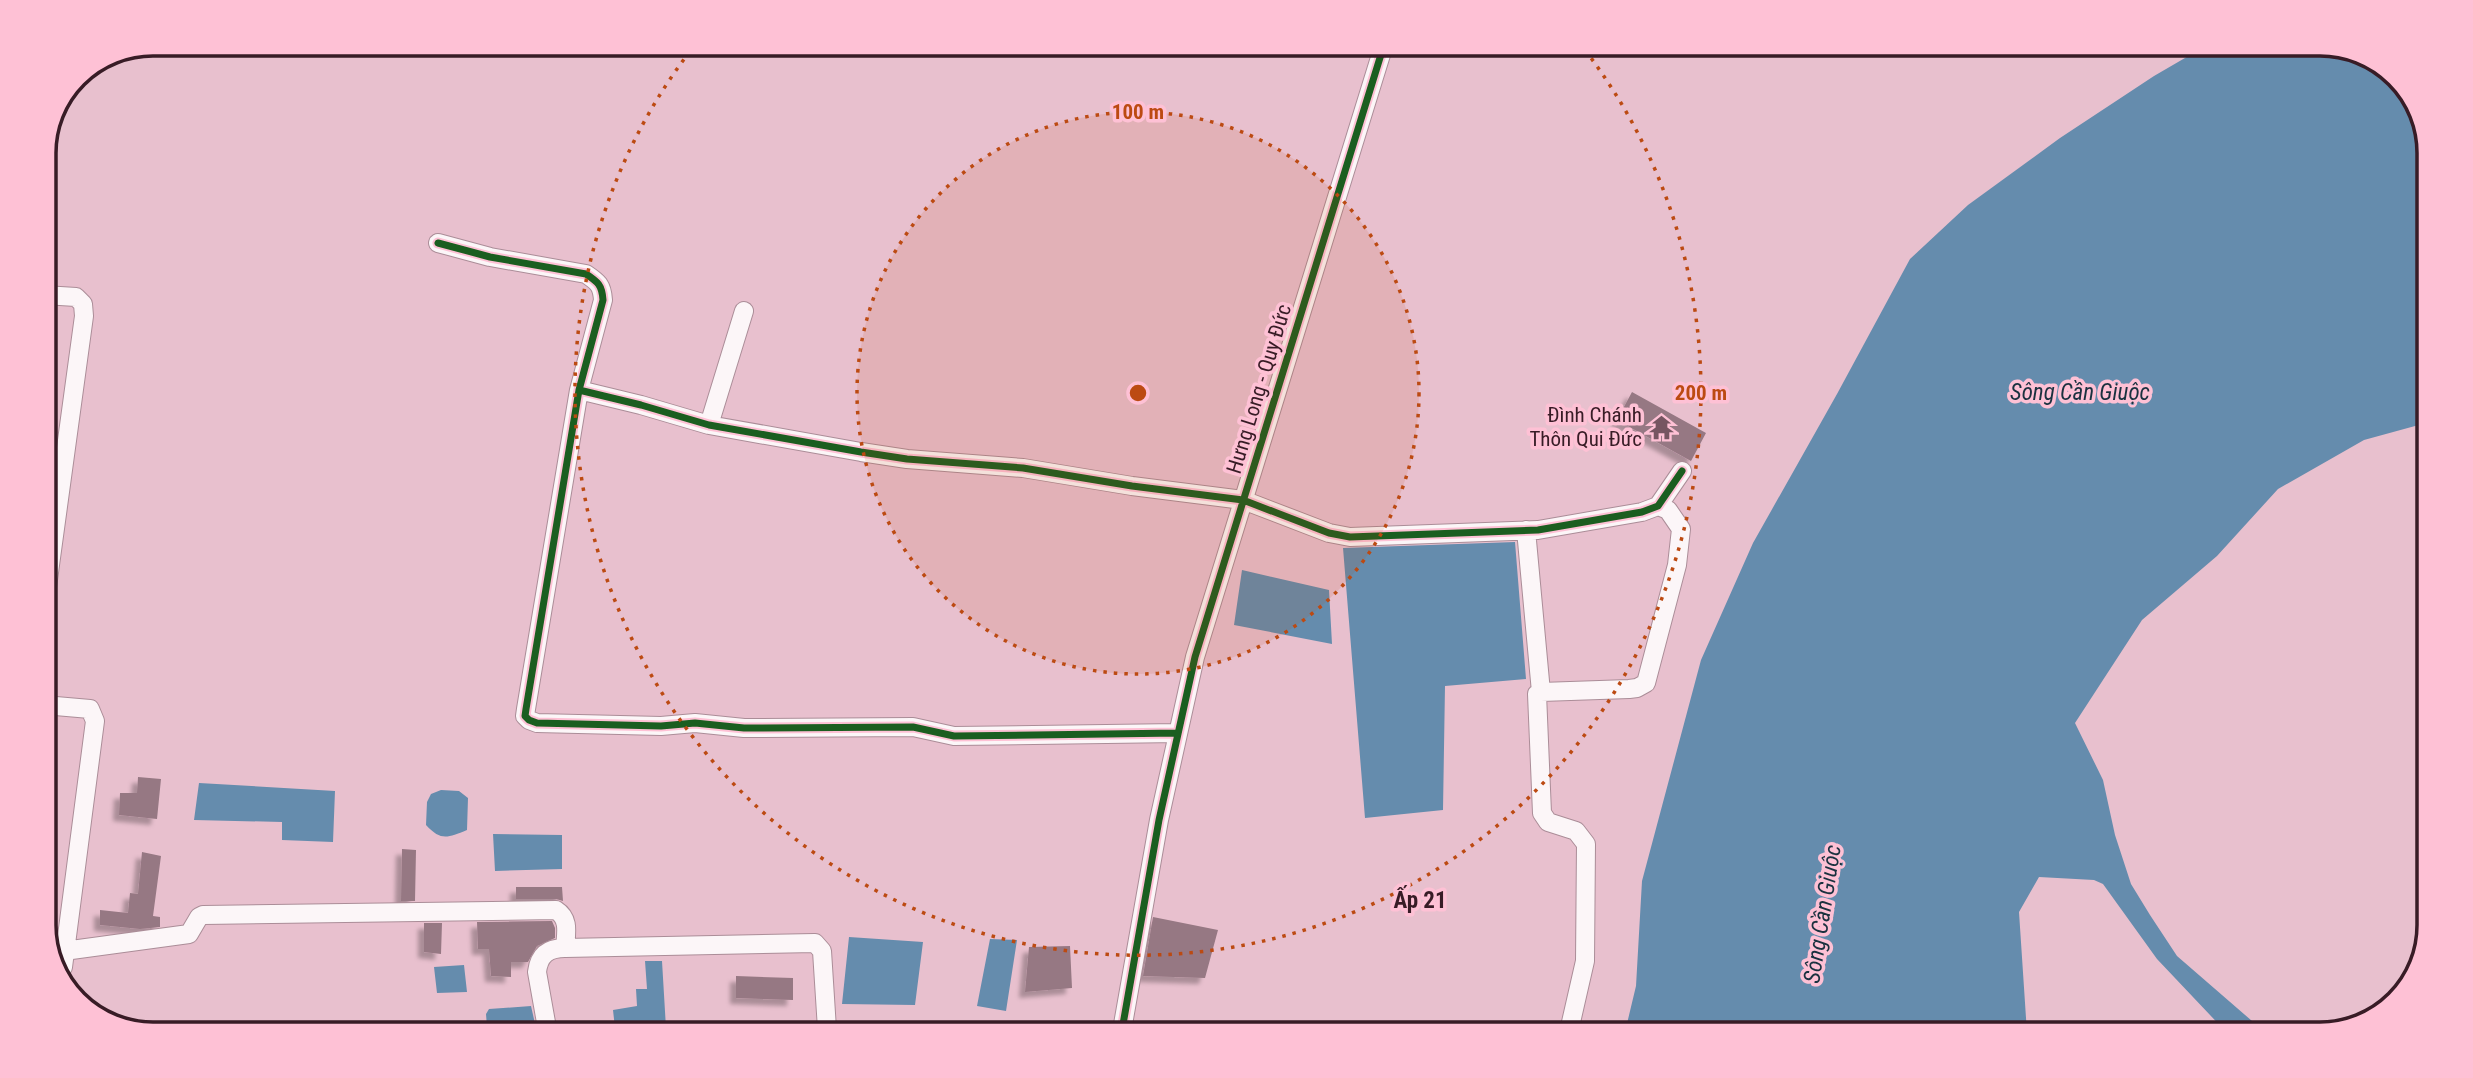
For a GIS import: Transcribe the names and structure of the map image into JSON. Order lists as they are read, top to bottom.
{
  "streets": {
    "street": ["Hưng Long - Quy Đức"]
  },
  "districts": ["Ấp 21"],
  "water": ["Sông Cần Giuộc"],
  "places": {
    "temple": ["Đình Chánh Thôn Qui Đức"]
  },
  "rings": ["100 m", "200 m"]
}
